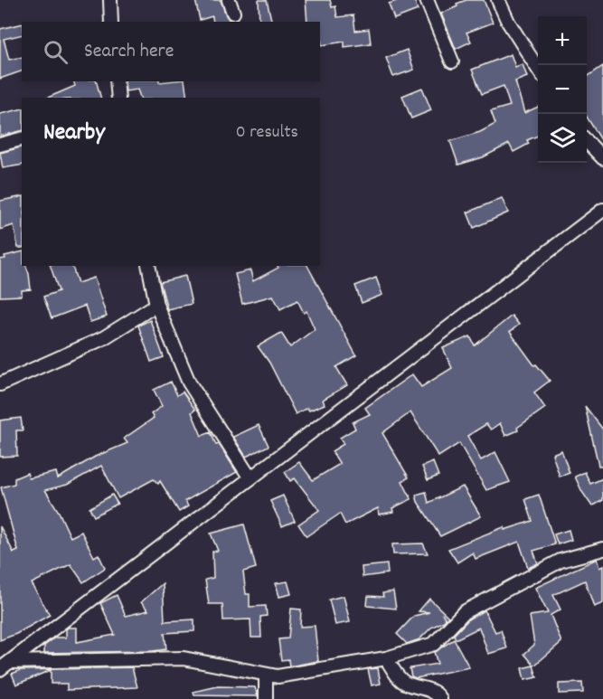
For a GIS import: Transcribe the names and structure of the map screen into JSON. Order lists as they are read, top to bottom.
{
  "page": {
    "map_buttons": ["+", "−"],
    "search": "Search here",
    "heading": ["Nearby", "0 results"]
  }
}
